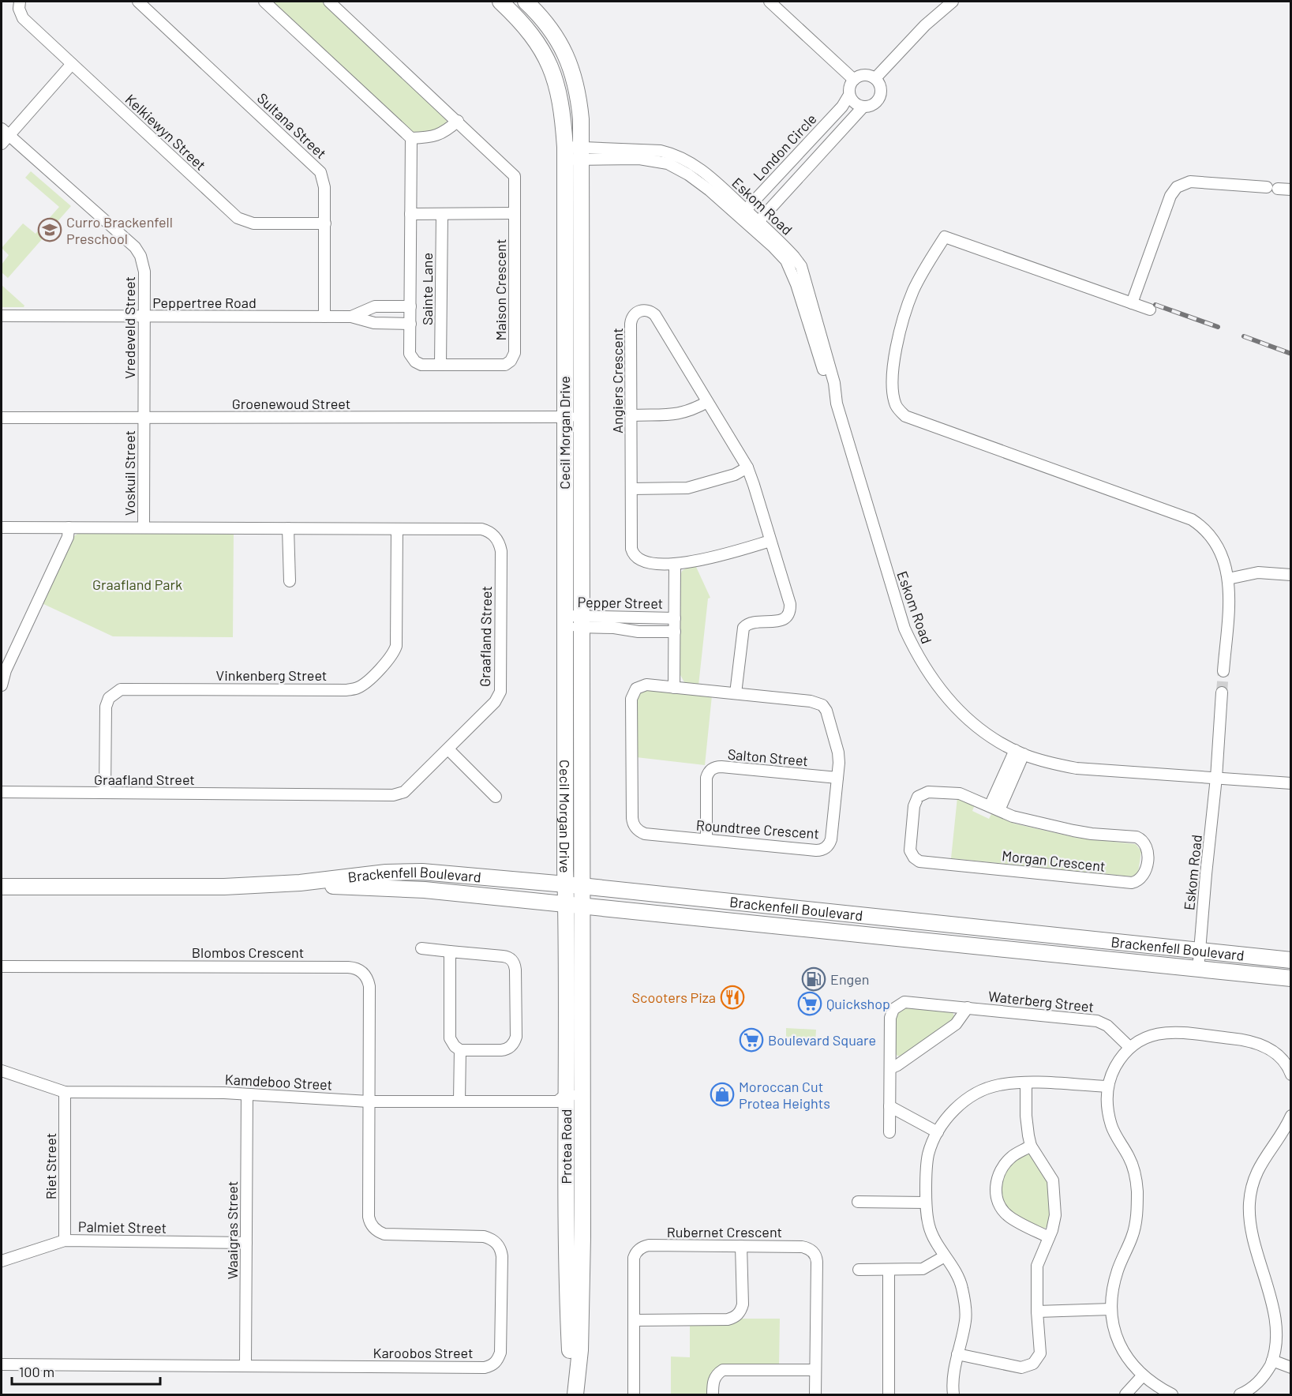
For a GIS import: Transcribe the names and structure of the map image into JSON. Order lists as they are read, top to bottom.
{
  "streets": {
    "street": [
      "Sultana Street",
      "Kelkiewyn Street",
      "London Circle",
      "Eskom Road",
      "Sainte Lane",
      "Maison Crescent",
      "Peppertree Road",
      "Vredeveld Street",
      "Angiers Crescent",
      "Groenewoud Street",
      "Cecil Morgan Drive",
      "Voskuil Street",
      "Pepper Street",
      "Graafland Street",
      "Vinkenberg Street",
      "Salton Street",
      "Roundtree Crescent",
      "Morgan Crescent",
      "Brackenfell Boulevard",
      "Blombos Crescent",
      "Waterberg Street",
      "Kamdeboo Street",
      "Protea Road",
      "Riet Street",
      "Palmiet Street",
      "Waaigras Street",
      "Rubernet Crescent",
      "Karoobos Street"
    ]
  },
  "crossings": [
    ["Sultana Street", "Kelkiewyn Street"],
    ["Sultana Street", "Peppertree Road"],
    ["London Circle", "Eskom Road"],
    ["Eskom Road", "Cecil Morgan Drive"],
    ["Eskom Road", "Brackenfell Boulevard"],
    ["Sainte Lane", "Maison Crescent"],
    ["Peppertree Road", "Vredeveld Street"],
    ["Vredeveld Street", "Groenewoud Street"],
    ["Vredeveld Street", "Voskuil Street"],
    ["Angiers Crescent", "Pepper Street"],
    ["Angiers Crescent", "Roundtree Crescent"],
    ["Groenewoud Street", "Cecil Morgan Drive"],
    ["Groenewoud Street", "Voskuil Street"],
    ["Cecil Morgan Drive", "Pepper Street"],
    ["Cecil Morgan Drive", "Brackenfell Boulevard"],
    ["Cecil Morgan Drive", "Protea Road"],
    ["Voskuil Street", "Graafland Street"],
    ["Pepper Street", "Roundtree Crescent"],
    ["Graafland Street", "Vinkenberg Street"],
    ["Salton Street", "Roundtree Crescent"],
    ["Brackenfell Boulevard", "Protea Road"],
    ["Blombos Crescent", "Kamdeboo Street"],
    ["Blombos Crescent", "Karoobos Street"],
    ["Kamdeboo Street", "Protea Road"],
    ["Kamdeboo Street", "Riet Street"],
    ["Kamdeboo Street", "Waaigras Street"],
    ["Kamdeboo Street", "Karoobos Street"],
    ["Riet Street", "Palmiet Street"],
    ["Palmiet Street", "Waaigras Street"],
    ["Waaigras Street", "Karoobos Street"]
  ],
  "parks": ["Graafland Park"],
  "places": {
    "school or university": ["Curro Brackenfell Preschool"],
    "fuel station": ["Engen"],
    "restaurant": ["Scooters Piza"],
    "supermarket": ["Quickshop", "Boulevard Square"],
    "shop": ["Moroccan Cut Protea Heights"]
  },
  "scale_bar": "100 m"
}
